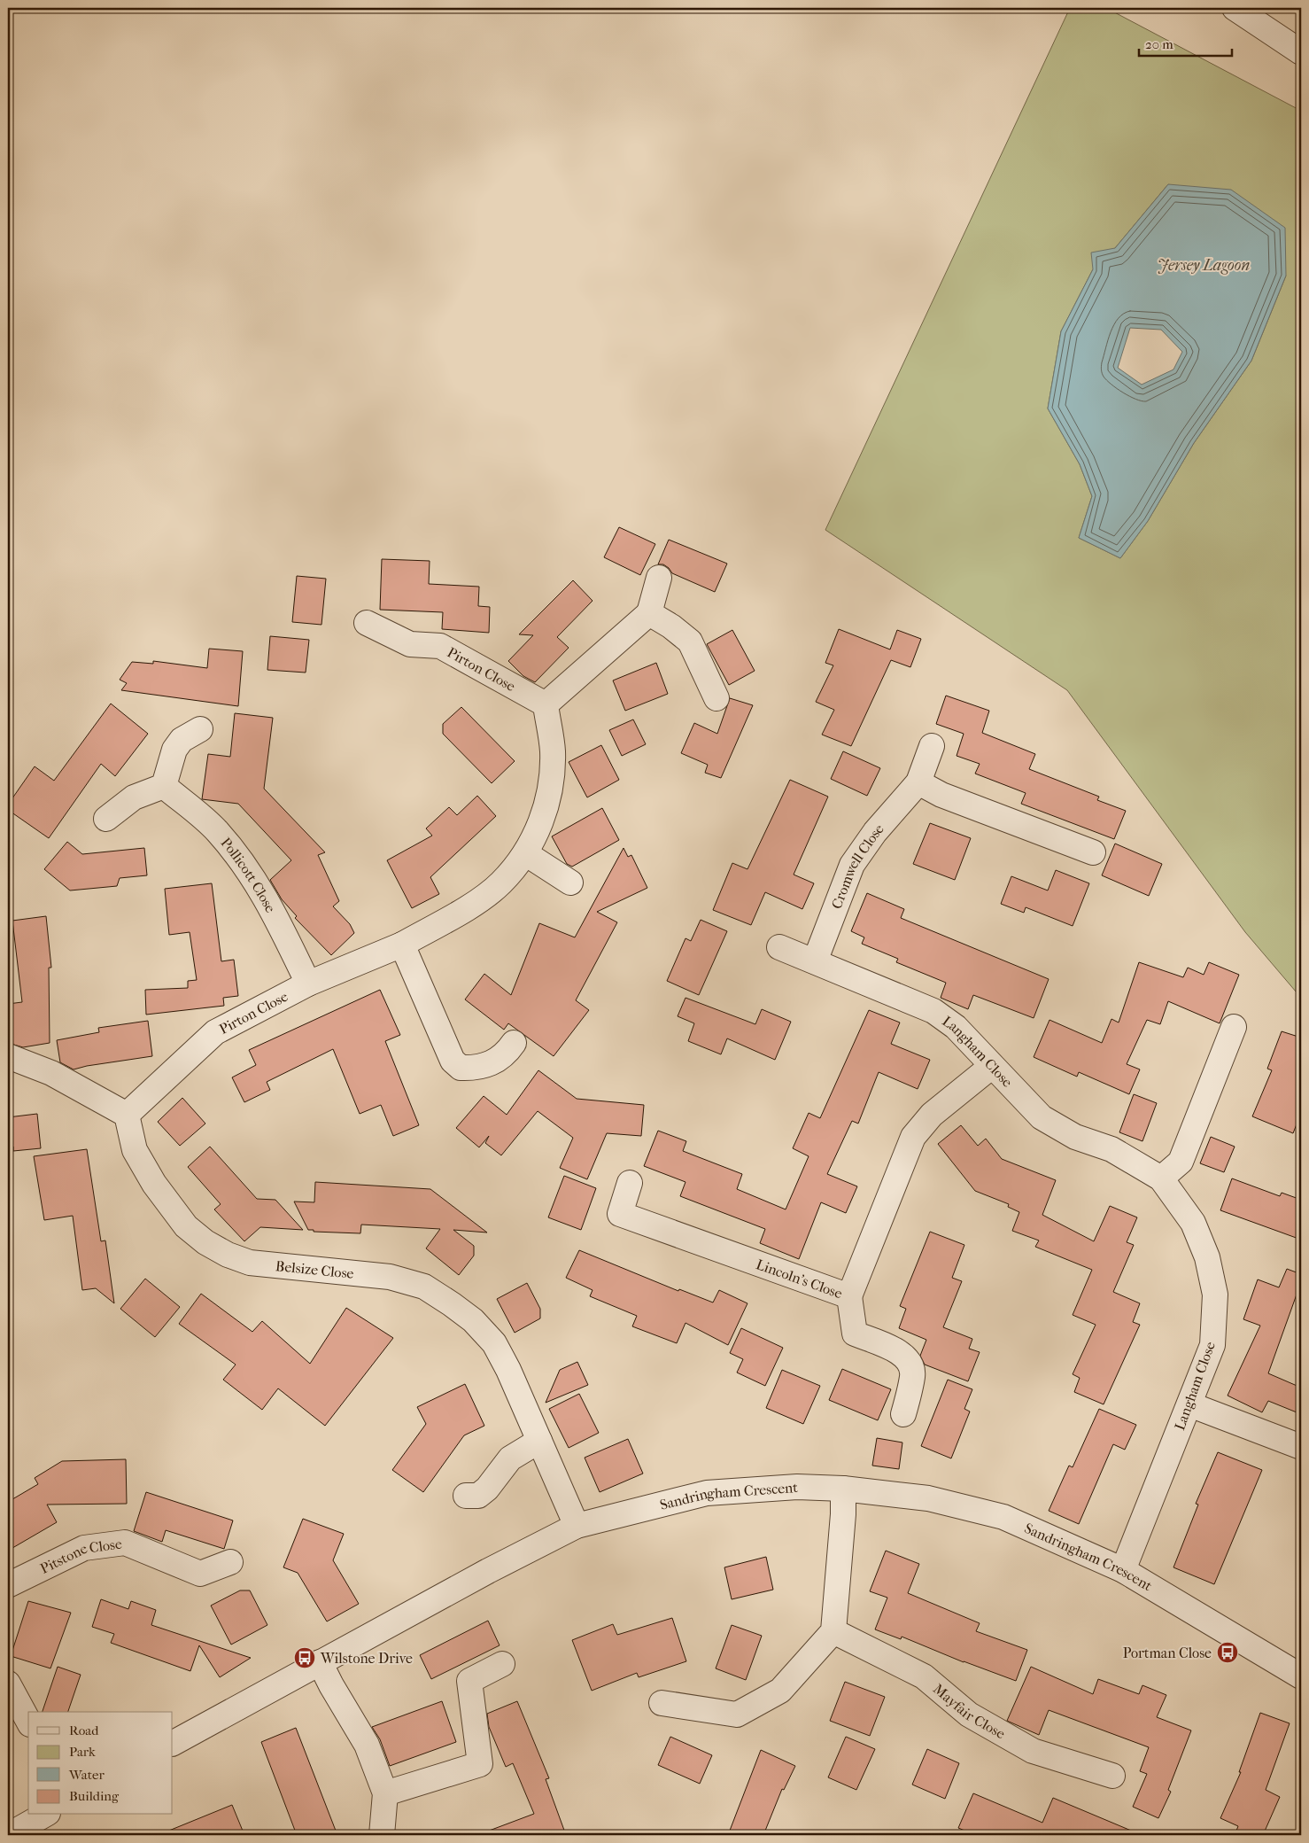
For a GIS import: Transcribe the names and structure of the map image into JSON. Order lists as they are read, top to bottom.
{
  "streets": {
    "street": [
      "Pirton Close",
      "Cromwell Close",
      "Pollicott Close",
      "Langham Close",
      "Belsize Close",
      "Lincoln's Close",
      "Sandringham Crescent",
      "Pitstone Close",
      "Mayfair Close"
    ]
  },
  "crossings": [
    ["Pirton Close", "Pollicott Close"],
    ["Pirton Close", "Belsize Close"],
    ["Cromwell Close", "Langham Close"],
    ["Langham Close", "Lincoln's Close"],
    ["Langham Close", "Sandringham Crescent"],
    ["Belsize Close", "Sandringham Crescent"]
  ],
  "water": ["Jersey Lagoon"],
  "places": {
    "bus stop": ["Portman Close", "Wilstone Drive"]
  },
  "legend": [
    "Road",
    "Park",
    "Water",
    "Building"
  ],
  "scale_bar": "20 m"
}
